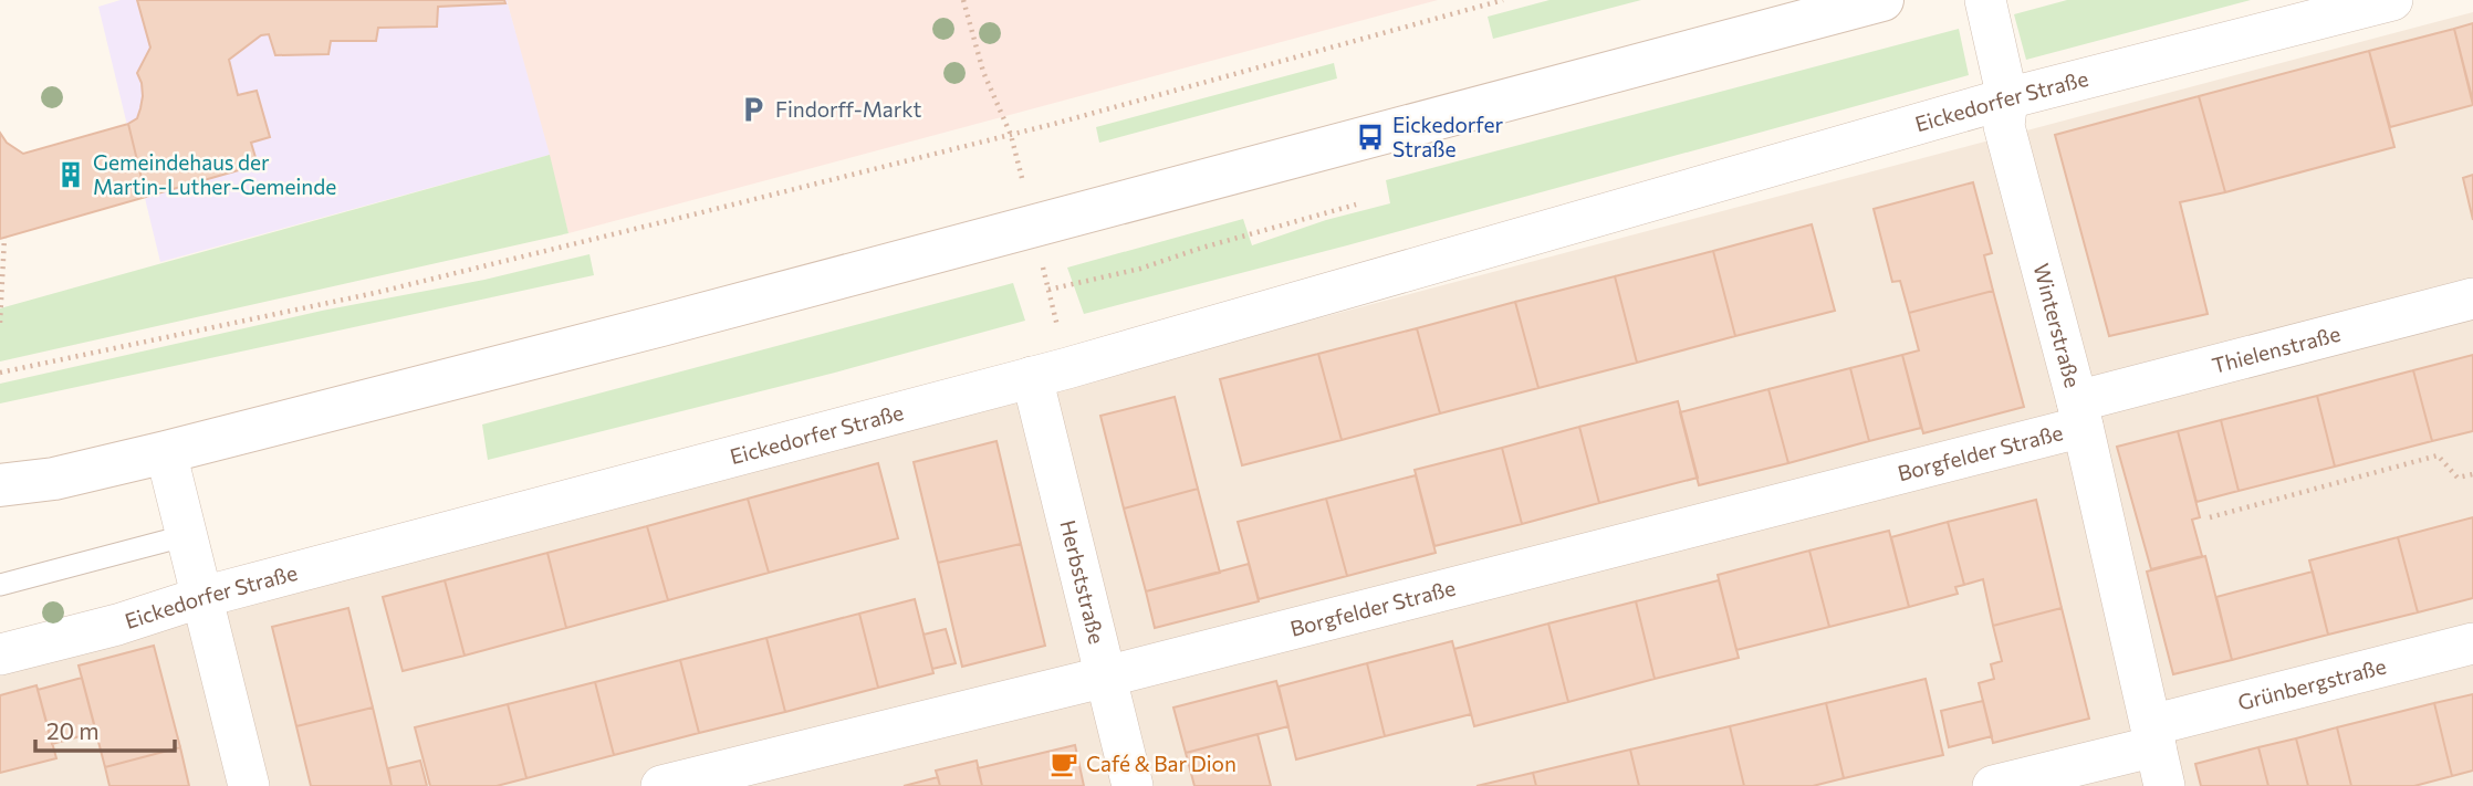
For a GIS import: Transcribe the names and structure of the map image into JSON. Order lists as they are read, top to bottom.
{
  "streets": {
    "street": [
      "Eickedorfer Straße",
      "Winterstraße",
      "Thielenstraße",
      "Borgfelder Straße",
      "Herbststraße",
      "Grünbergstraße"
    ]
  },
  "crossings": [
    ["Eickedorfer Straße", "Winterstraße"],
    ["Eickedorfer Straße", "Herbststraße"],
    ["Winterstraße", "Thielenstraße"],
    ["Winterstraße", "Borgfelder Straße"],
    ["Winterstraße", "Grünbergstraße"],
    ["Thielenstraße", "Borgfelder Straße"],
    ["Borgfelder Straße", "Herbststraße"]
  ],
  "places": {
    "parking": ["Findorff-Markt"],
    "bus stop": ["Eickedorfer Straße"],
    "building": ["Gemeindehaus der Martin-Luther-Gemeinde"],
    "cafe": ["Café & Bar Dion"]
  },
  "scale_bar": "20 m"
}
